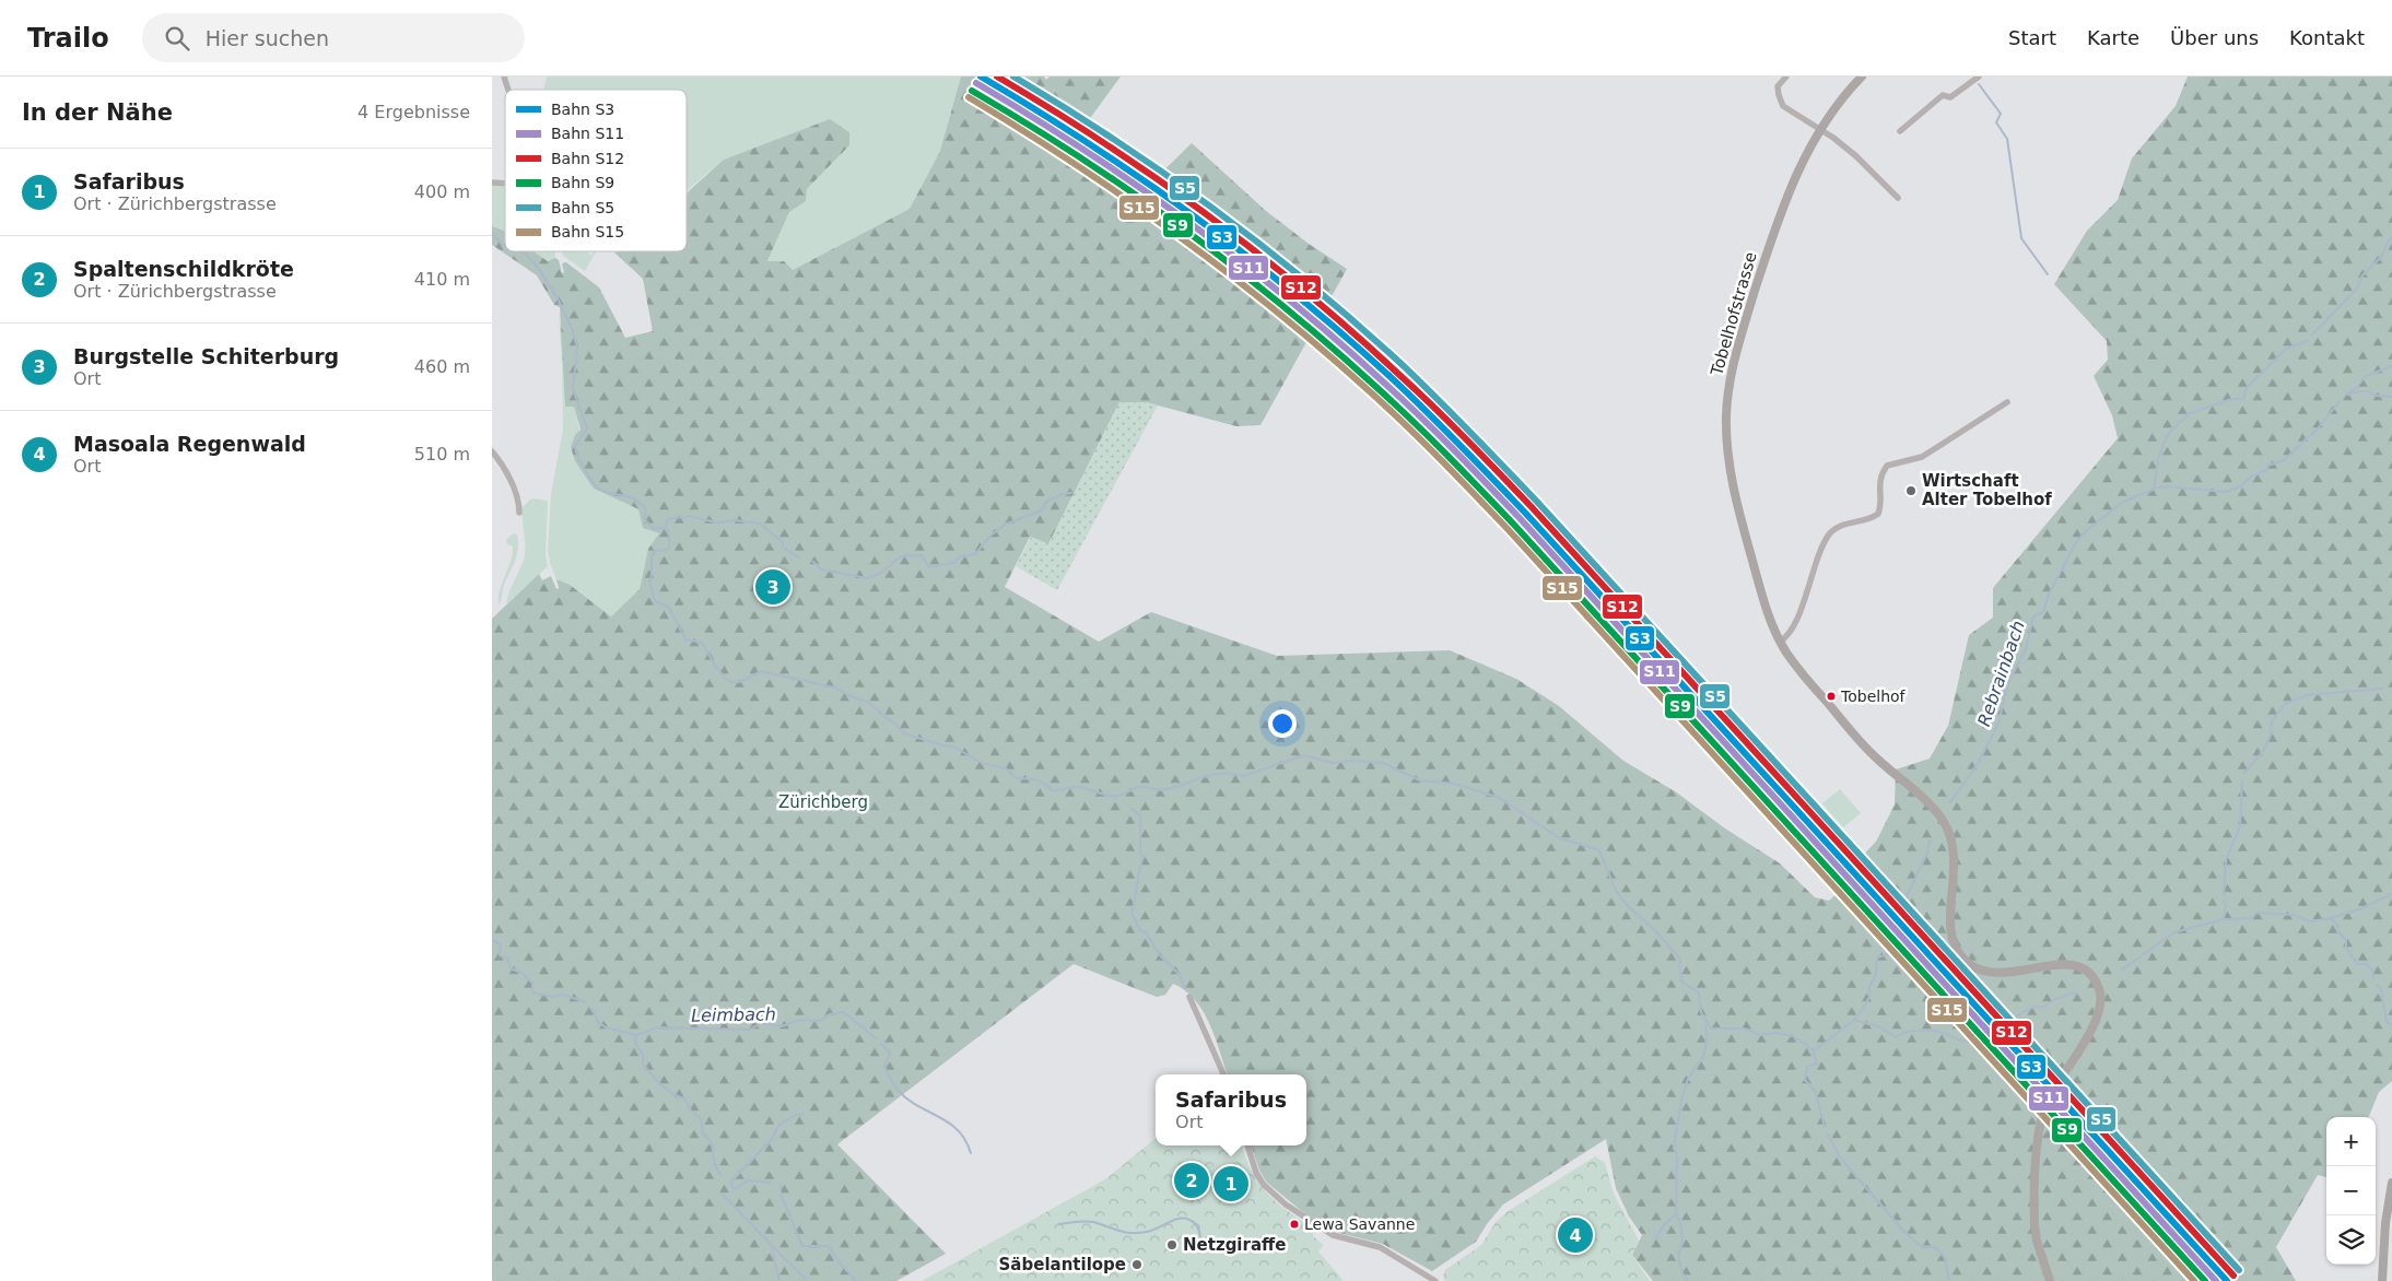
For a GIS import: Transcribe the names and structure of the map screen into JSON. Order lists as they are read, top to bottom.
{
  "streets": {
    "main road": ["Tobelhofstrasse"]
  },
  "water": ["Rebrainbach", "Leimbach"],
  "parks": ["Zürichberg"],
  "places": [
    "Wirtschaft Alter Tobelhof",
    "Tobelhof",
    "Lewa Savanne",
    "Netzgiraffe",
    "Säbelantilope"
  ],
  "lines": [
    "rail line S3",
    "rail line S12",
    "rail line S5",
    "rail line S11",
    "rail line S9",
    "rail line S15"
  ],
  "legend": [
    "Bahn S3",
    "Bahn S11",
    "Bahn S12",
    "Bahn S9",
    "Bahn S5",
    "Bahn S15"
  ],
  "page": {
    "header": "Trailo",
    "search": "Hier suchen",
    "nav": [
      "Start",
      "Karte",
      "Über uns",
      "Kontakt"
    ],
    "heading": ["In der Nähe", "4 Ergebnisse"],
    "list": [
      {
        "mark": "1",
        "name": "Safaribus",
        "note": "Ort · Zürichbergstrasse",
        "value": "400 m"
      },
      {
        "mark": "2",
        "name": "Spaltenschildkröte",
        "note": "Ort · Zürichbergstrasse",
        "value": "410 m"
      },
      {
        "mark": "3",
        "name": "Burgstelle Schiterburg",
        "note": "Ort",
        "value": "460 m"
      },
      {
        "mark": "4",
        "name": "Masoala Regenwald",
        "note": "Ort",
        "value": "510 m"
      }
    ],
    "pins": [
      "3",
      "2",
      "1",
      "4"
    ],
    "popup": ["Safaribus", "Ort"],
    "map_buttons": ["+", "−"]
  }
}
